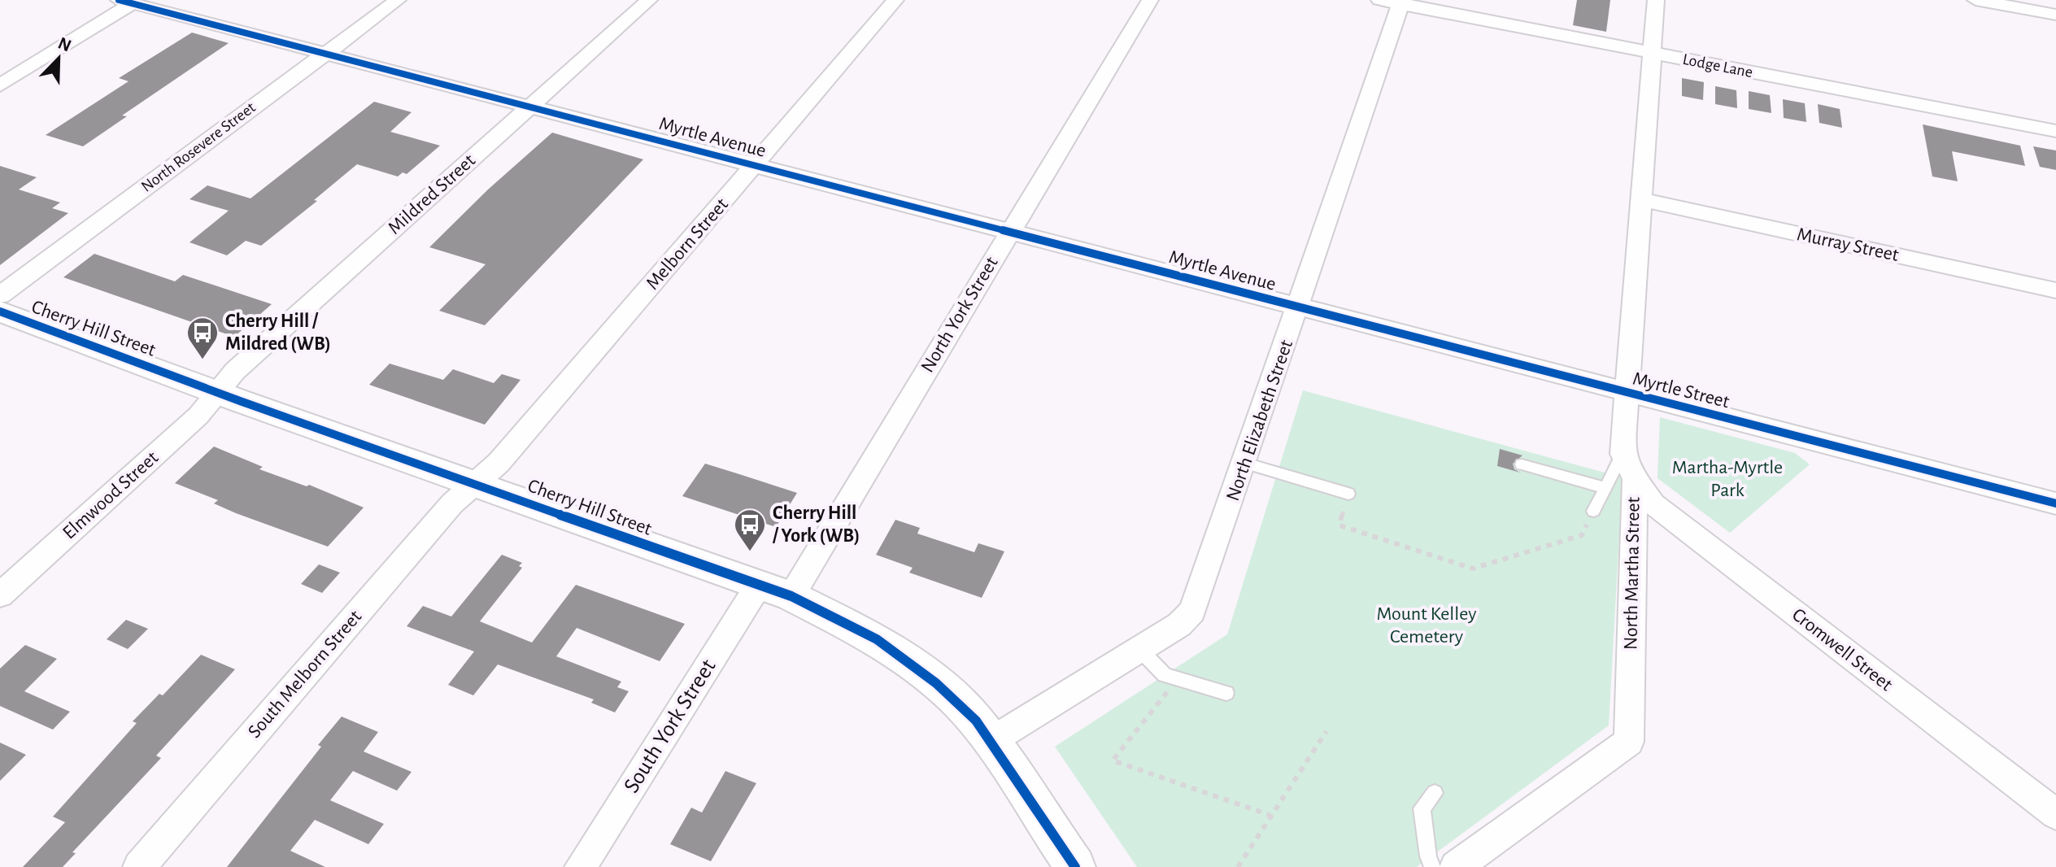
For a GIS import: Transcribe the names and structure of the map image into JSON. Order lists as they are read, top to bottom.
{
  "streets": {
    "street": [
      "Lodge Lane",
      "Myrtle Avenue",
      "North Rosevere Street",
      "Mildred Street",
      "Melborn Street",
      "Murray Street",
      "North York Street",
      "Cherry Hill Street",
      "Myrtle Street",
      "North Elizabeth Street",
      "Elmwood Street",
      "North Martha Street",
      "Cromwell Street",
      "South Melborn Street",
      "South York Street"
    ]
  },
  "crossings": [
    ["Lodge Lane", "North Elizabeth Street"],
    ["Lodge Lane", "North Martha Street"],
    ["Myrtle Avenue", "North Rosevere Street"],
    ["Myrtle Avenue", "Mildred Street"],
    ["Myrtle Avenue", "Melborn Street"],
    ["Myrtle Avenue", "North York Street"],
    ["Myrtle Avenue", "Myrtle Street"],
    ["Myrtle Avenue", "North Elizabeth Street"],
    ["Mildred Street", "Cherry Hill Street"],
    ["Mildred Street", "Elmwood Street"],
    ["Melborn Street", "Cherry Hill Street"],
    ["Melborn Street", "South Melborn Street"],
    ["Murray Street", "North Martha Street"],
    ["North York Street", "Cherry Hill Street"],
    ["Cherry Hill Street", "North Elizabeth Street"],
    ["Cherry Hill Street", "Elmwood Street"],
    ["Cherry Hill Street", "South Melborn Street"],
    ["Cherry Hill Street", "South York Street"],
    ["Myrtle Street", "North Elizabeth Street"],
    ["Myrtle Street", "North Martha Street"],
    ["North Martha Street", "Cromwell Street"]
  ],
  "parks": ["Martha-Myrtle Park", "Mount Kelley Cemetery"],
  "places": {
    "bus stop": ["Cherry Hill / Mildred (WB)", "Cherry Hill / York (WB)"]
  },
  "north": "top right"
}
